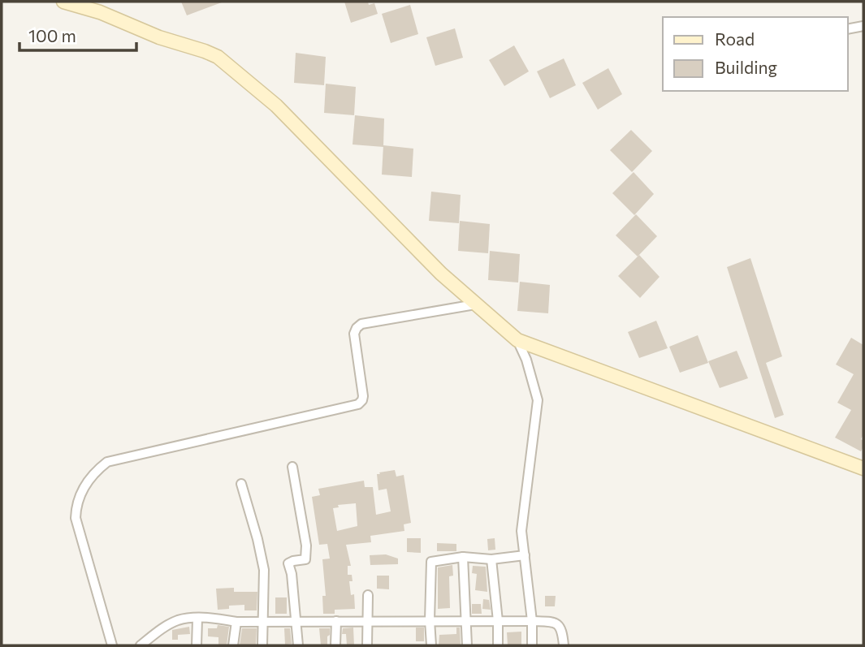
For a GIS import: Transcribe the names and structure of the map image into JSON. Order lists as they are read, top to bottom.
{
  "legend": ["Road", "Building"],
  "scale_bar": "100 m"
}
